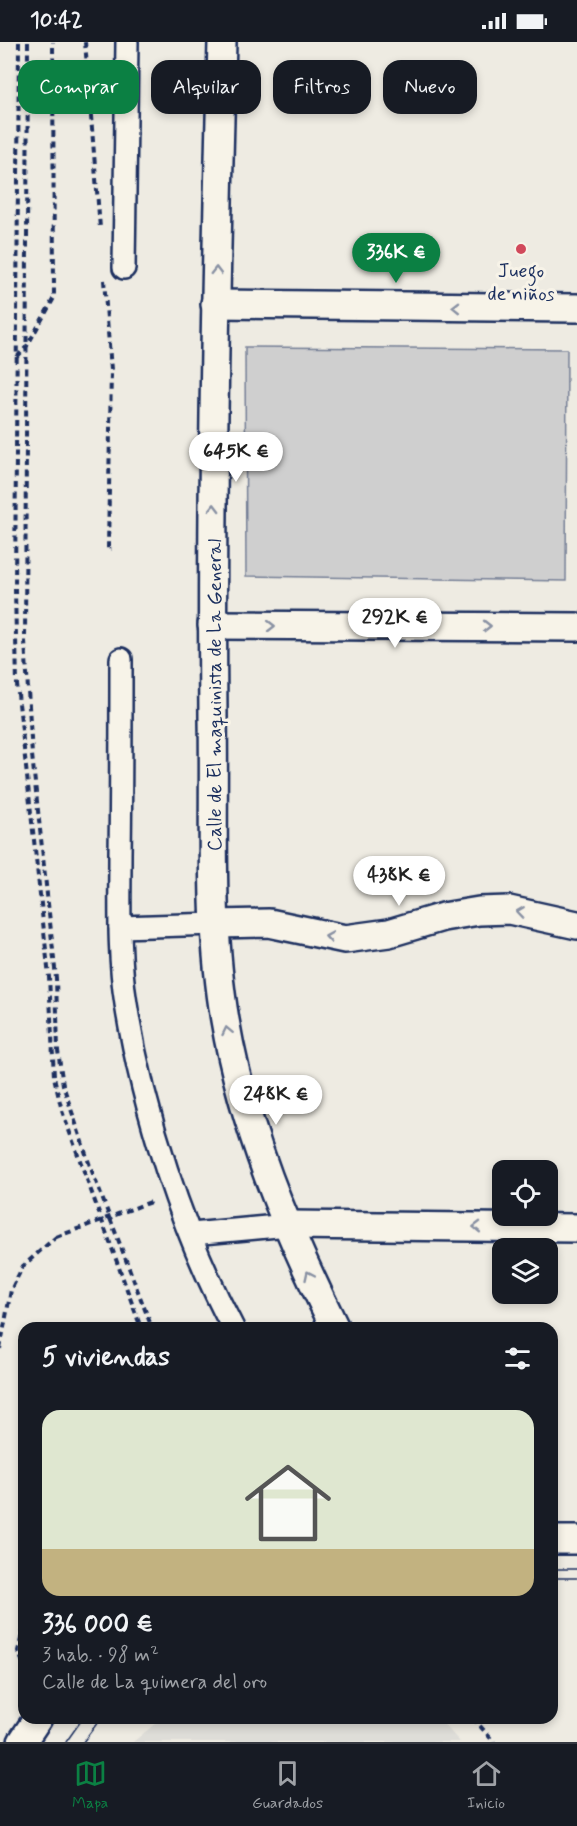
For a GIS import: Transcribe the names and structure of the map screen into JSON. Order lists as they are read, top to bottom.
{
  "streets": {
    "street": ["Calle de El maquinista de La General"]
  },
  "places": ["Juego de niños"],
  "page": {
    "status": "10:42",
    "chip": [
      "Comprar",
      "Alquilar",
      "Filtros",
      "Nuevo"
    ],
    "price": [
      "336K €",
      "645K €",
      "292K €",
      "438K €",
      "248K €"
    ],
    "heading": "5 viviendas",
    "list": [
      {
        "name": "336 000 €",
        "note": "3 hab. · 98 m² · Calle de La quimera del oro"
      }
    ],
    "tabs": ["Mapa", "Guardados", "Inicio"]
  }
}
